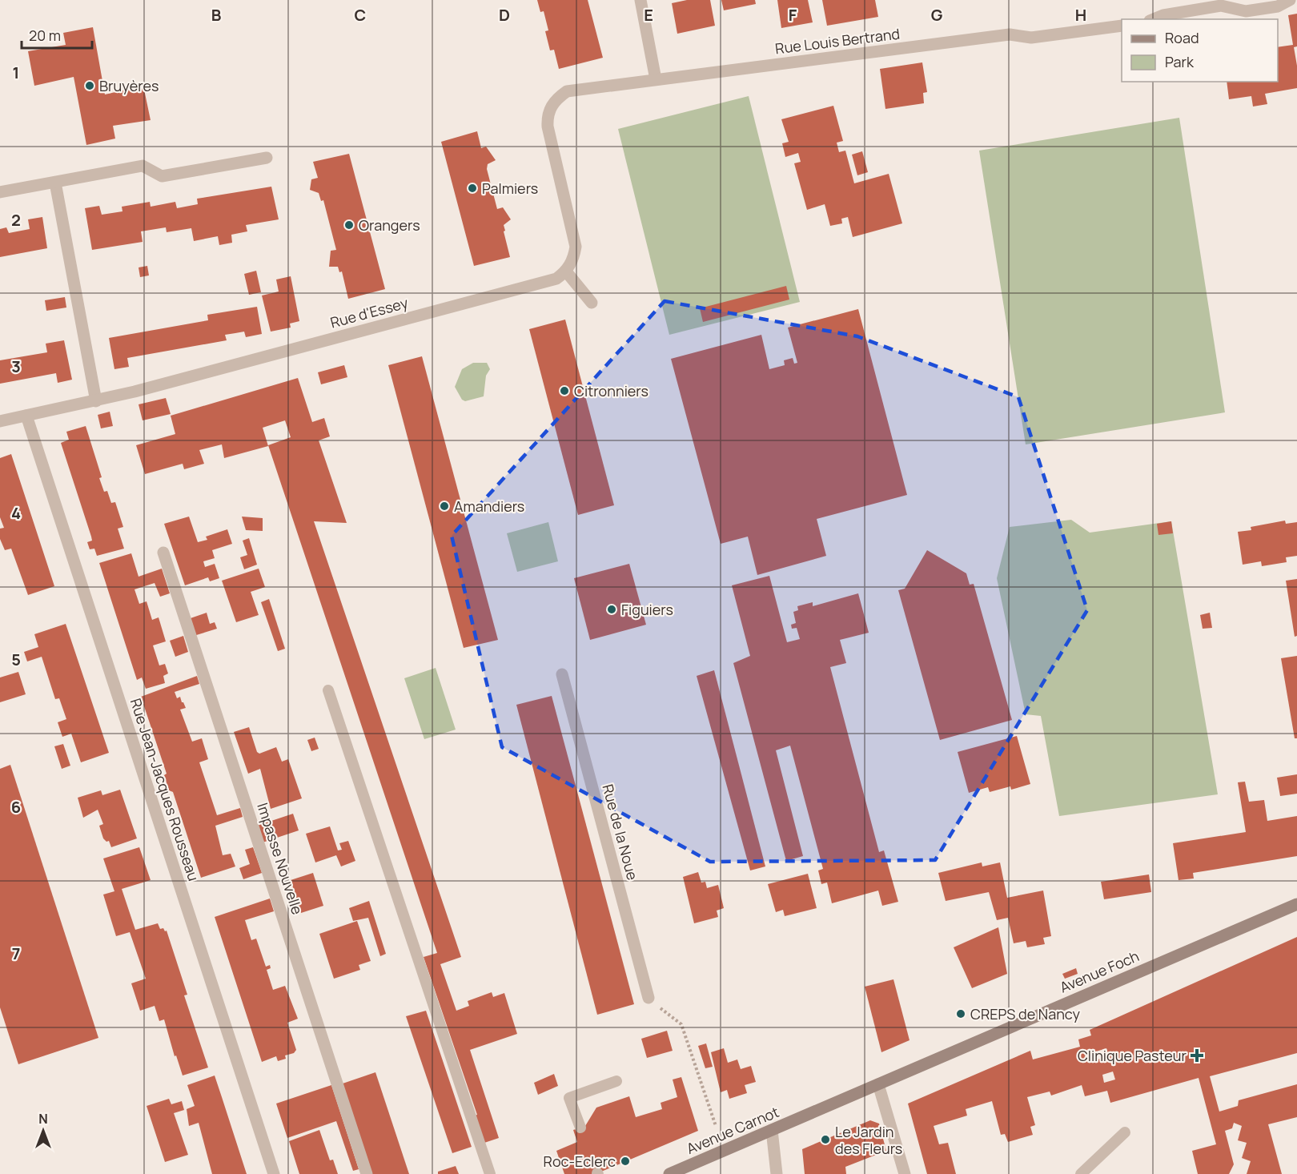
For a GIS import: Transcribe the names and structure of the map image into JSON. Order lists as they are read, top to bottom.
{
  "streets": {
    "street": [
      "Rue Louis Bertrand",
      "Rue d'Essey",
      "Rue Jean-Jacques Rousseau",
      "Rue de la Noue",
      "Impasse Nouvelle",
      "Avenue Foch",
      "Avenue Carnot"
    ]
  },
  "crossings": [
    ["Rue Louis Bertrand", "Rue d'Essey"],
    ["Rue d'Essey", "Rue Jean-Jacques Rousseau"],
    ["Avenue Foch", "Avenue Carnot"]
  ],
  "places": {
    "other": [
      "Bruyères",
      "Palmiers",
      "Orangers",
      "Citronniers",
      "Amandiers",
      "Figuiers",
      "CREPS de Nancy",
      "Le Jardin des Fleurs",
      "Roc-Eclerc"
    ],
    "health": ["Clinique Pasteur"]
  },
  "legend": ["Road", "Park"],
  "scale_bar": "20 m",
  "north": "top",
  "grid": {
    "columns": [
      "B",
      "C",
      "D",
      "E",
      "F",
      "G",
      "H"
    ],
    "rows": [
      "1",
      "2",
      "3",
      "4",
      "5",
      "6",
      "7"
    ]
  }
}
